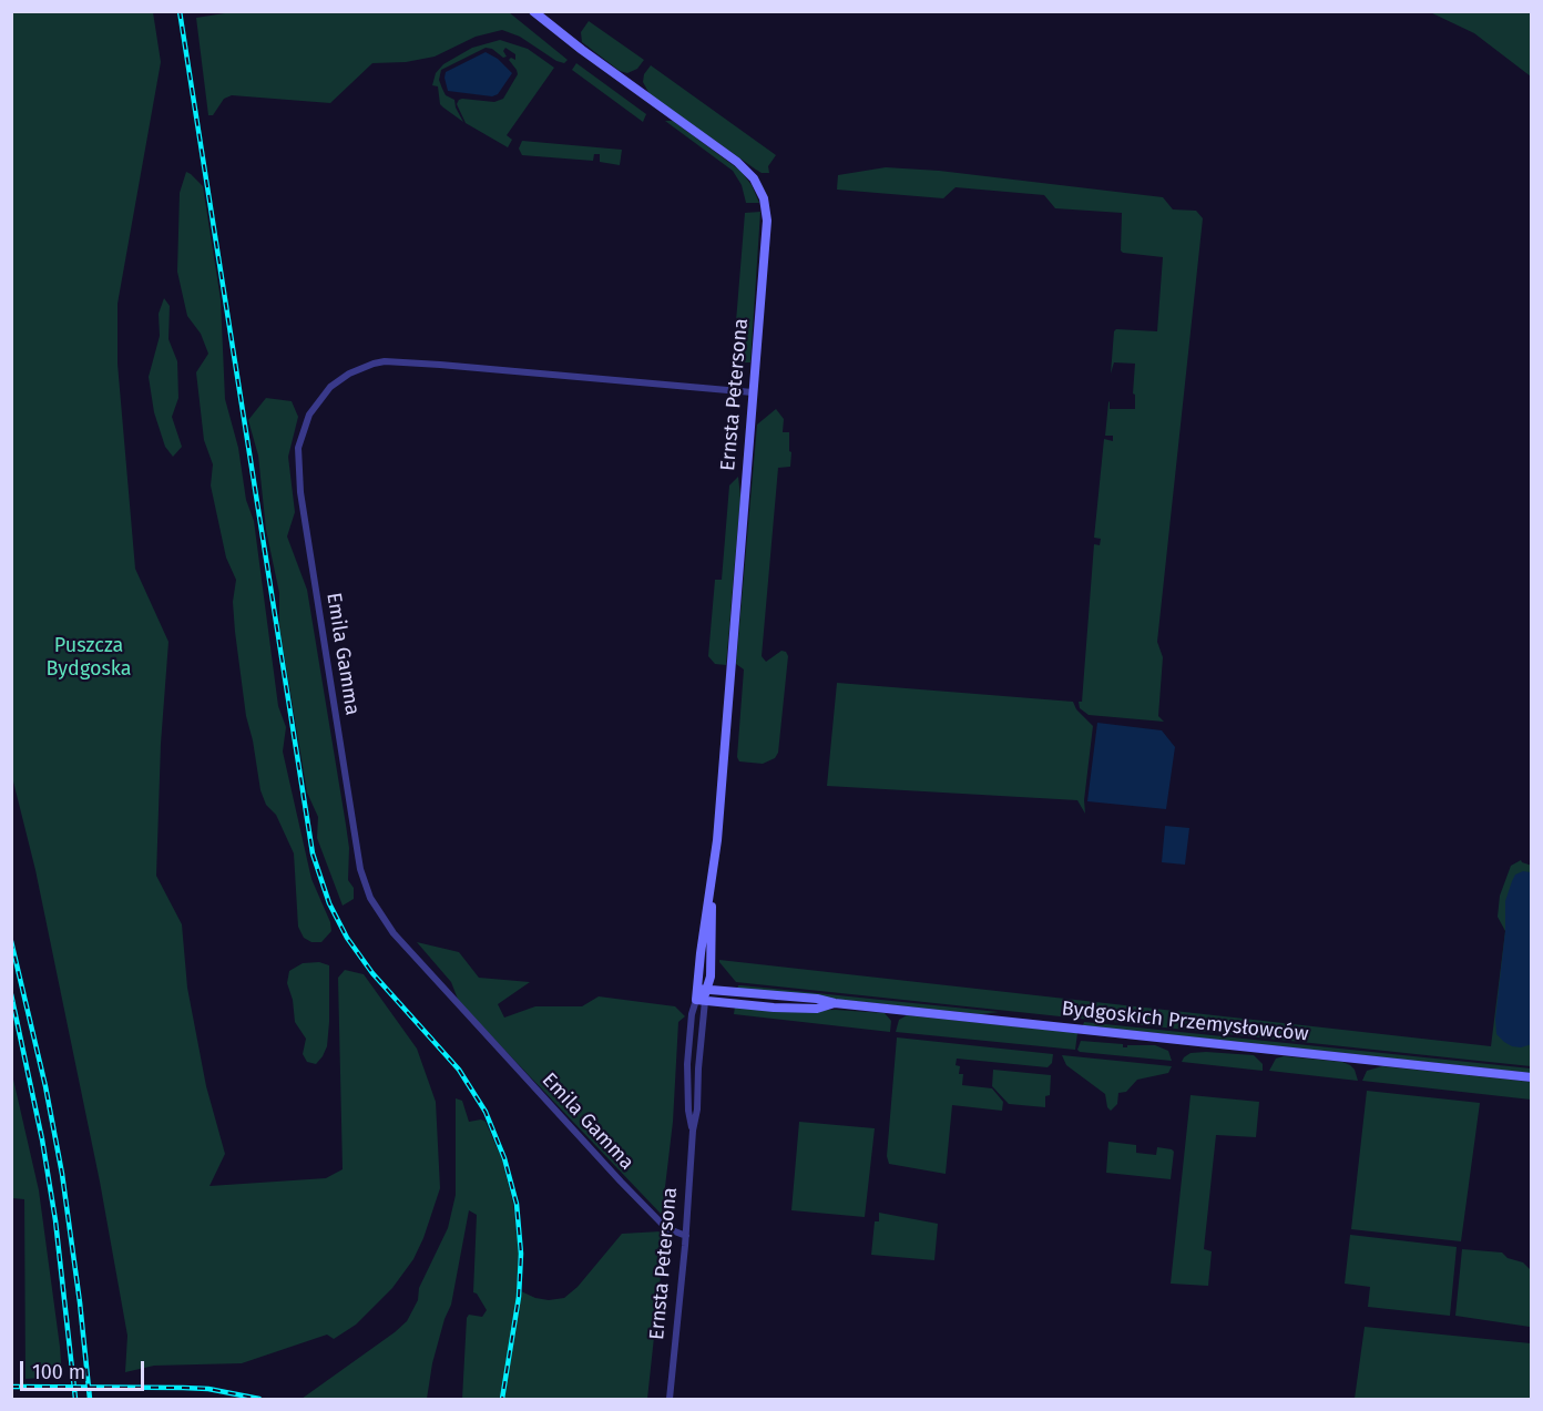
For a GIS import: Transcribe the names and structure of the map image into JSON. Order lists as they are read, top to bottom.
{
  "streets": {
    "street": ["Ernsta Petersona", "Emila Gamma", "Bydgoskich Przemysłowców"]
  },
  "crossings": [
    ["Ernsta Petersona", "Emila Gamma"],
    ["Ernsta Petersona", "Bydgoskich Przemysłowców"]
  ],
  "parks": ["Puszcza Bydgoska"],
  "scale_bar": "100 m"
}
